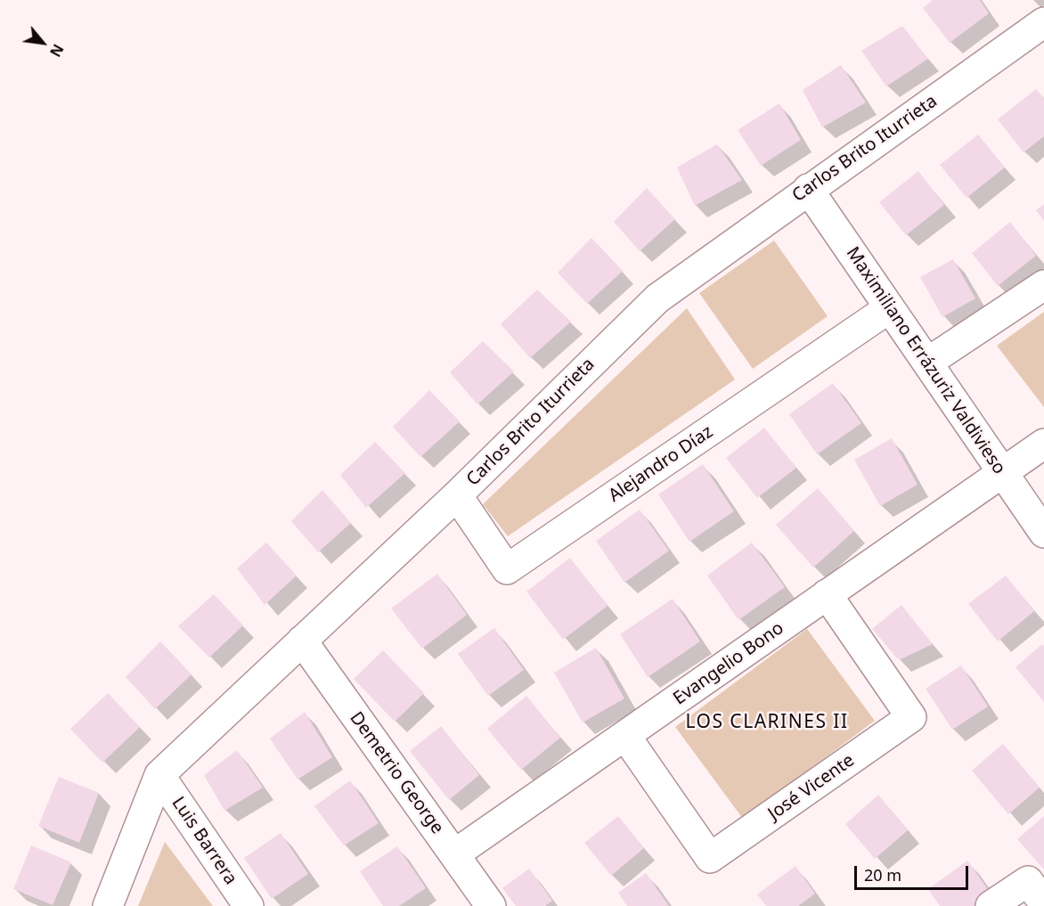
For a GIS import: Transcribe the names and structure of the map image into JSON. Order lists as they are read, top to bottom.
{
  "streets": {
    "street": [
      "Carlos Brito Iturrieta",
      "Maximiliano Errázuriz Valdivieso",
      "Alejandro Díaz",
      "Evangelio Bono",
      "Demetrio George",
      "José Vicente",
      "Luis Barrera"
    ]
  },
  "crossings": [
    ["Carlos Brito Iturrieta", "Maximiliano Errázuriz Valdivieso"],
    ["Carlos Brito Iturrieta", "Alejandro Díaz"],
    ["Carlos Brito Iturrieta", "Demetrio George"],
    ["Carlos Brito Iturrieta", "Luis Barrera"],
    ["Maximiliano Errázuriz Valdivieso", "Alejandro Díaz"],
    ["Maximiliano Errázuriz Valdivieso", "Evangelio Bono"],
    ["Evangelio Bono", "Demetrio George"],
    ["Evangelio Bono", "José Vicente"]
  ],
  "districts": ["LOS CLARINES II"],
  "scale_bar": "20 m",
  "north": "bottom right"
}
